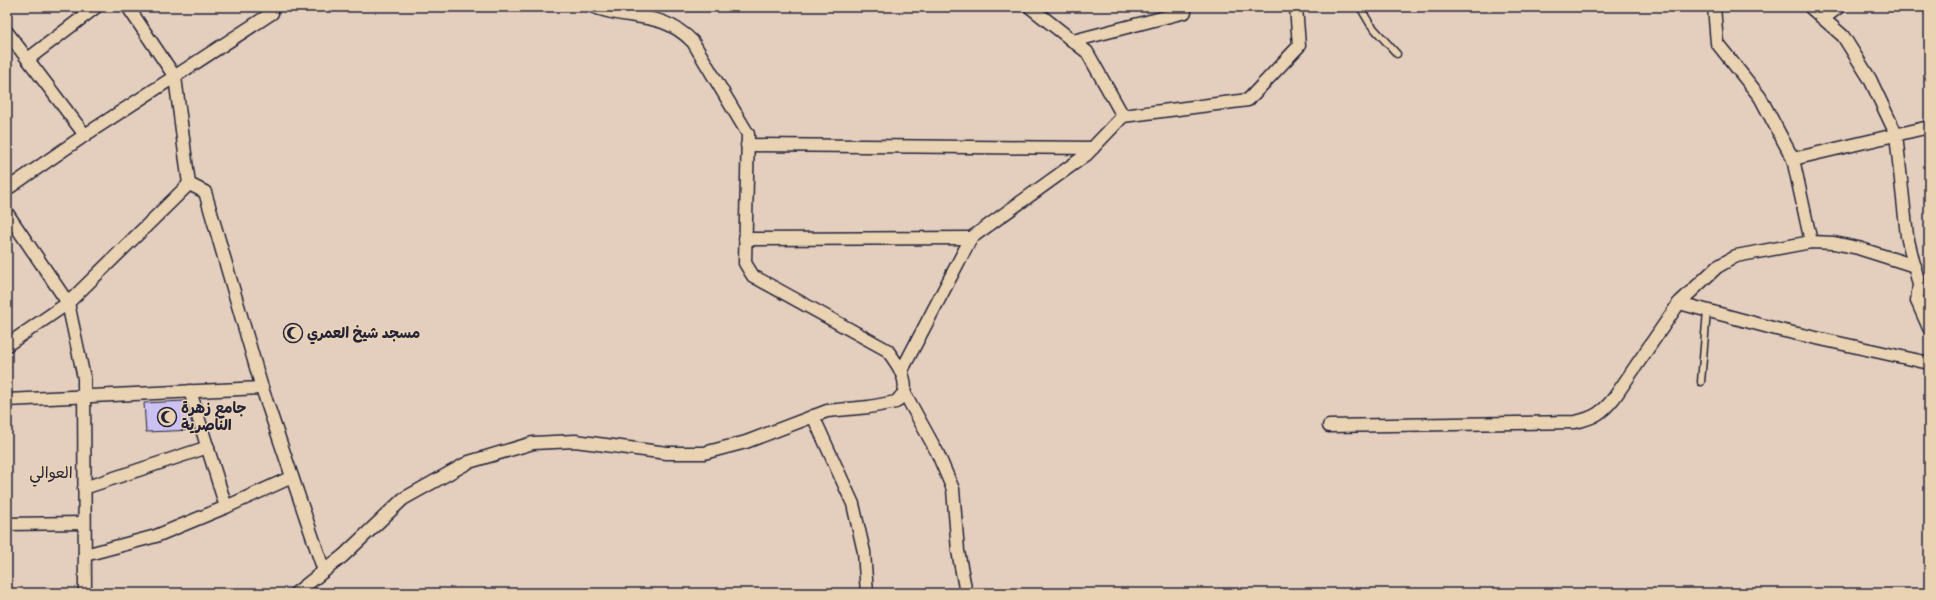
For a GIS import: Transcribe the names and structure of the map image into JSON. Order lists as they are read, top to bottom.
{
  "districts": ["العوالي"],
  "places": {
    "mosque": ["مسجد شيخ العمري", "جامع زهرة الناصرية"]
  }
}
